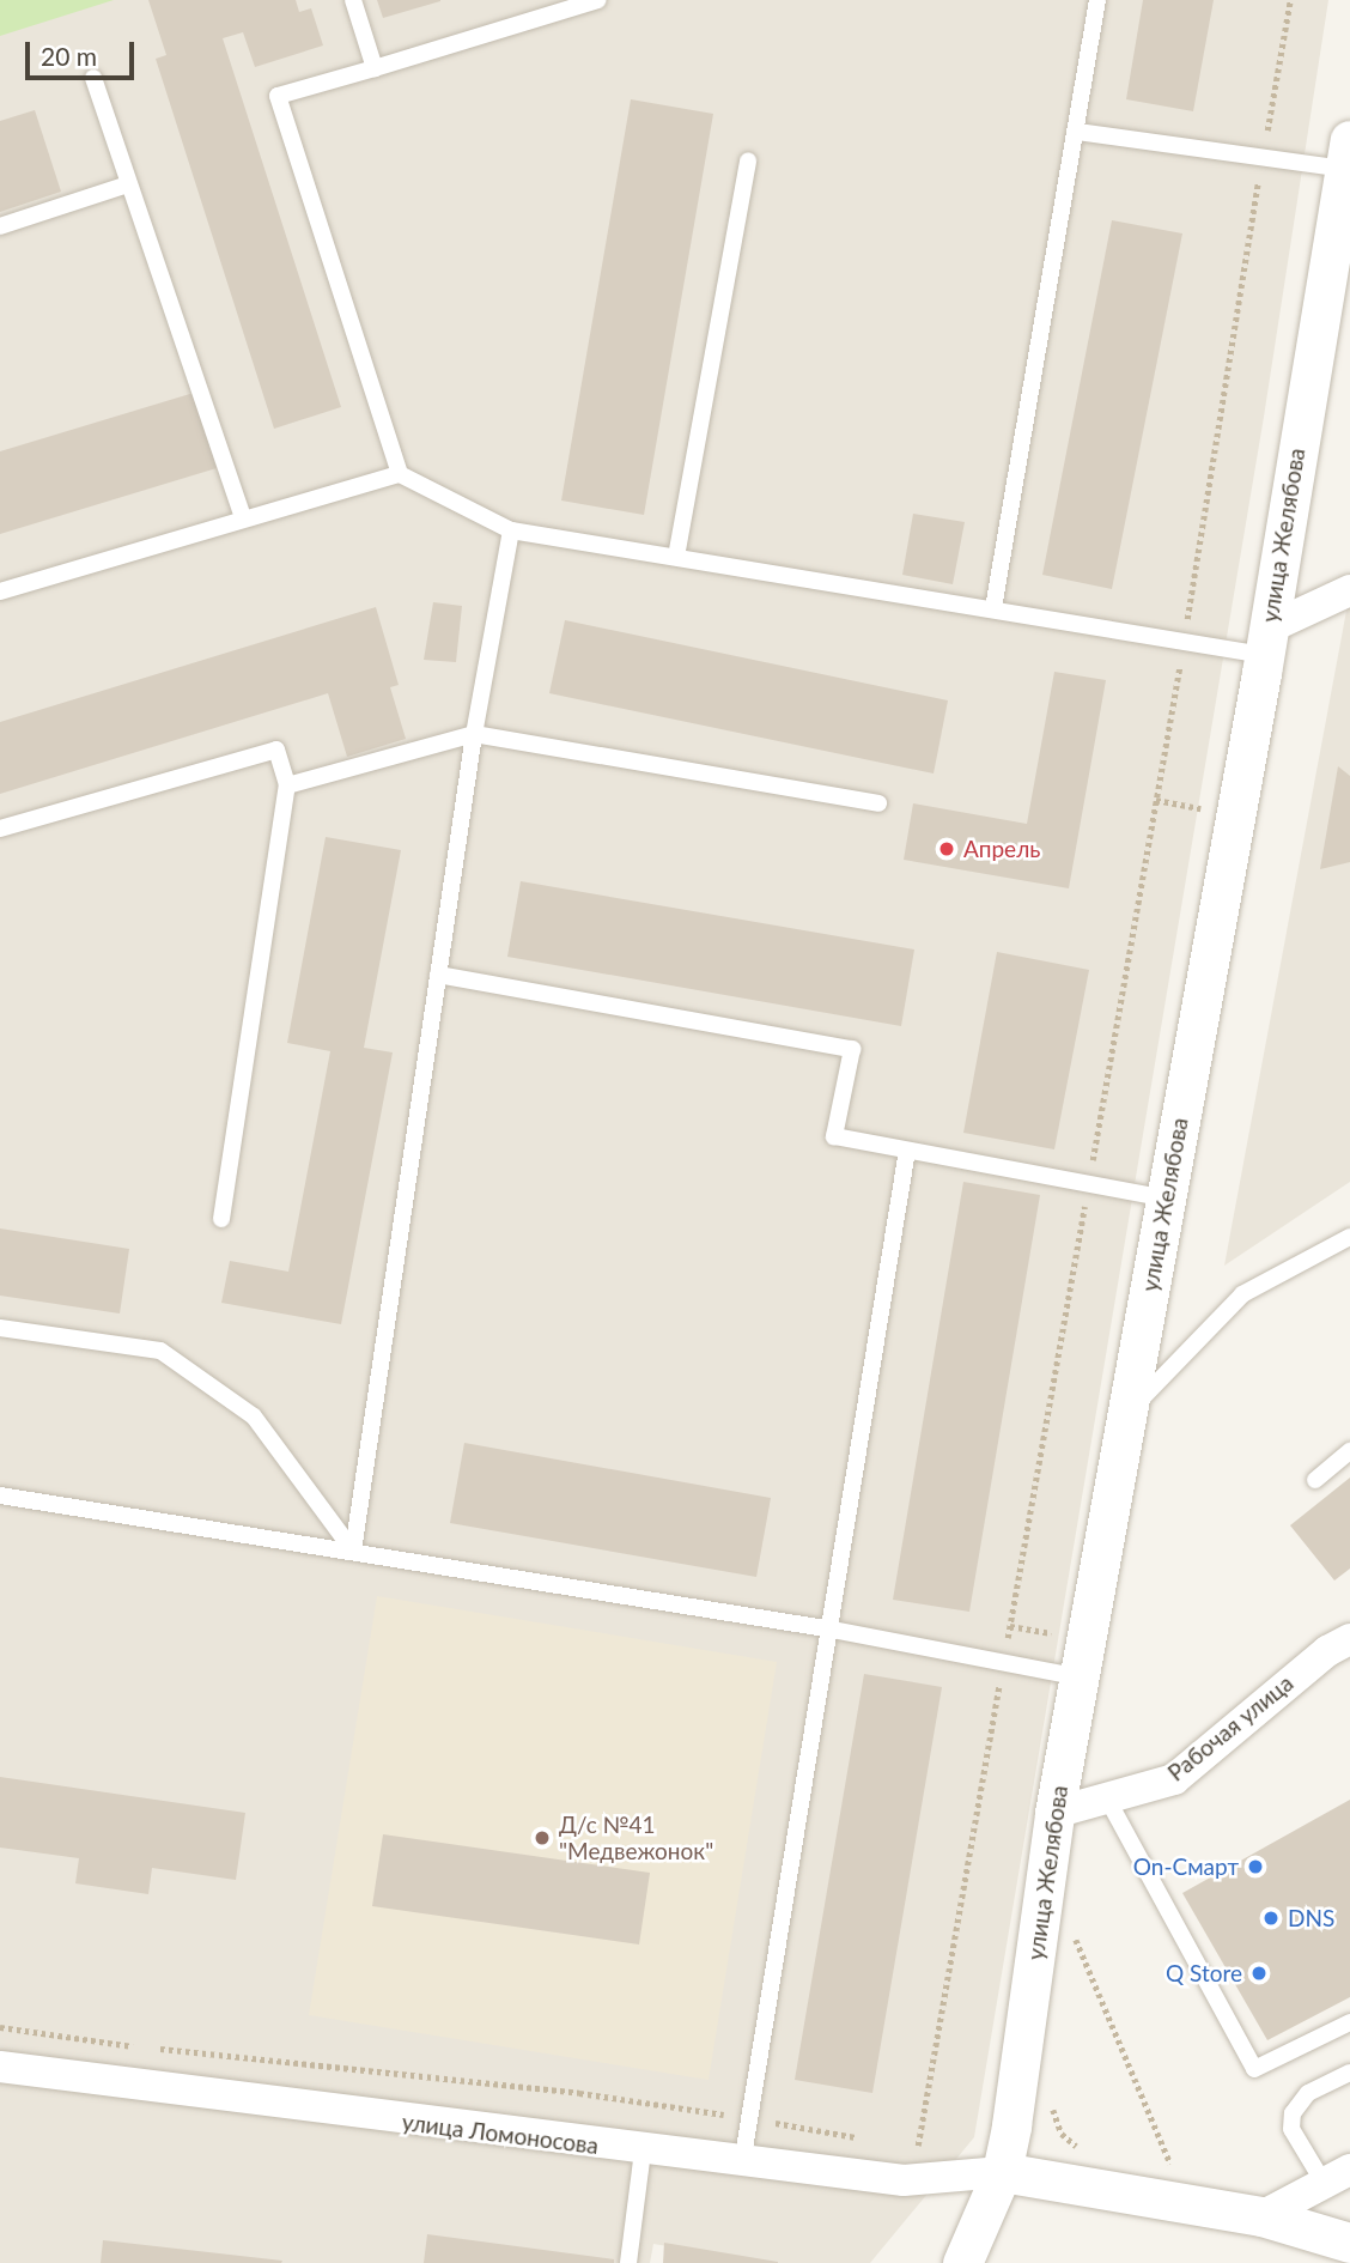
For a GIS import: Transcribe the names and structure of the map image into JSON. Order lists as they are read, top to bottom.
{
  "streets": {
    "street": ["улица Желябова", "Рабочая улица", "улица Ломоносова"]
  },
  "crossings": [
    ["улица Желябова", "Рабочая улица"],
    ["улица Желябова", "улица Ломоносова"]
  ],
  "places": [
    "Апрель",
    "Д/с №41 \"Медвежонок\"",
    "On-Смарт",
    "DNS",
    "Q Store"
  ],
  "scale_bar": "20 m"
}
